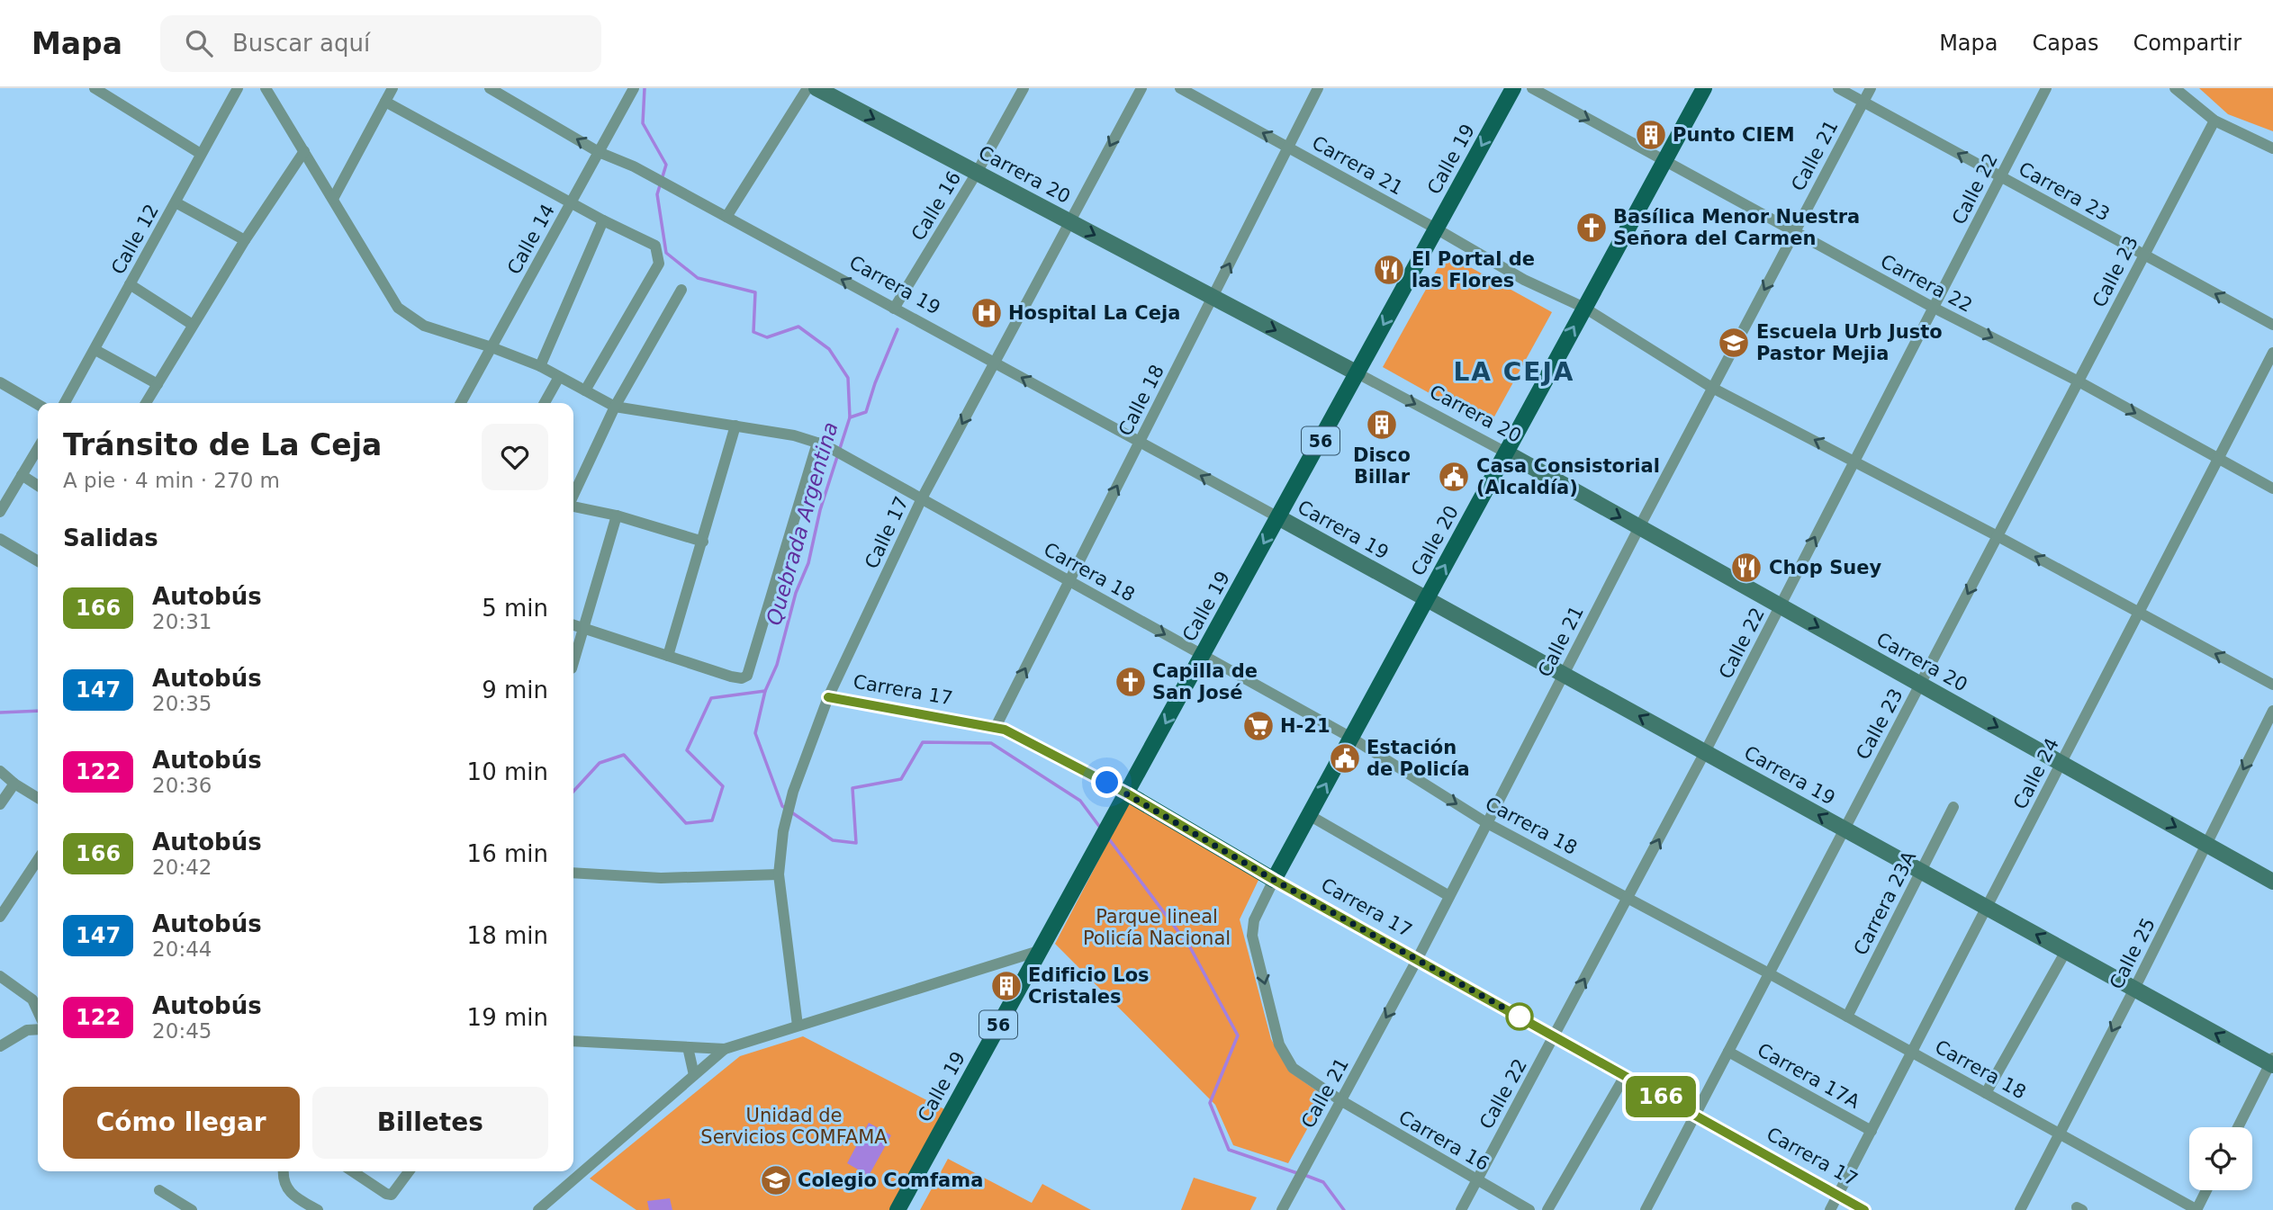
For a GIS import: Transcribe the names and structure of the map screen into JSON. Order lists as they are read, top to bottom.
{
  "streets": {
    "main road": [
      "Calle 19",
      "Carrera 20",
      "Carrera 19",
      "56",
      "Calle 20",
      "Carrera 17"
    ],
    "street": [
      "Calle 21",
      "Carrera 21",
      "Calle 22",
      "Carrera 23",
      "Calle 16",
      "Calle 12",
      "Calle 14",
      "Calle 23",
      "Carrera 22",
      "Calle 18",
      "Calle 17",
      "Carrera 18",
      "Calle 24",
      "Carrera 23A",
      "Calle 25",
      "Carrera 17A",
      "Carrera 16"
    ]
  },
  "crossings": [
    ["Calle 21", "Carrera 21"],
    ["Calle 21", "Carrera 20"],
    ["Calle 21", "Carrera 23"],
    ["Calle 21", "Carrera 22"],
    ["Calle 21", "Carrera 19"],
    ["Calle 21", "Carrera 18"],
    ["Calle 21", "Carrera 17"],
    ["Calle 21", "Carrera 16"],
    ["Calle 19", "Carrera 21"],
    ["Calle 19", "Carrera 20"],
    ["Calle 19", "Carrera 19"],
    ["Calle 19", "Carrera 18"],
    ["Calle 19", "Carrera 17"],
    ["Carrera 21", "Calle 22"],
    ["Carrera 21", "Calle 23"],
    ["Carrera 21", "Calle 18"],
    ["Carrera 21", "Calle 20"],
    ["Carrera 21", "Calle 24"],
    ["Carrera 20", "Calle 22"],
    ["Carrera 20", "Calle 16"],
    ["Carrera 20", "Calle 23"],
    ["Carrera 20", "Calle 18"],
    ["Carrera 20", "Calle 17"],
    ["Carrera 20", "Calle 20"],
    ["Carrera 20", "Calle 24"],
    ["Carrera 20", "Calle 25"],
    ["Calle 22", "Carrera 23"],
    ["Calle 22", "Carrera 22"],
    ["Calle 22", "Carrera 19"],
    ["Calle 22", "Carrera 18"],
    ["Calle 22", "Carrera 17"],
    ["Calle 22", "Carrera 16"],
    ["Carrera 23", "Calle 23"],
    ["Calle 16", "Carrera 19"],
    ["Calle 14", "Carrera 19"],
    ["Calle 14", "Carrera 18"],
    ["Calle 23", "Carrera 22"],
    ["Calle 23", "Carrera 19"],
    ["Calle 23", "Carrera 18"],
    ["Calle 23", "Carrera 17"],
    ["Calle 23", "Carrera 17A"],
    ["Carrera 22", "Calle 20"],
    ["Carrera 22", "Calle 24"],
    ["Carrera 19", "Calle 18"],
    ["Carrera 19", "Calle 17"],
    ["Carrera 19", "Calle 20"],
    ["Carrera 19", "Calle 24"],
    ["Carrera 19", "Carrera 23A"],
    ["Carrera 19", "Calle 25"],
    ["Calle 18", "Carrera 18"],
    ["Calle 18", "Carrera 17"],
    ["Calle 17", "Carrera 18"],
    ["Calle 17", "Carrera 17"],
    ["Calle 20", "Carrera 18"],
    ["Calle 20", "Carrera 17"],
    ["Calle 20", "Carrera 16"],
    ["Carrera 18", "Calle 24"],
    ["Carrera 18", "Carrera 23A"],
    ["Carrera 18", "Calle 25"],
    ["Carrera 17", "Calle 24"],
    ["Carrera 17", "Carrera 16"],
    ["Calle 24", "Carrera 17A"]
  ],
  "one_way": [
    "Calle 19",
    "Carrera 21",
    "Carrera 20",
    "Calle 22",
    "Carrera 23",
    "Carrera 22",
    "Carrera 19",
    "Calle 18",
    "Calle 20",
    "Carrera 16"
  ],
  "districts": ["LA CEJA"],
  "water": ["Quebrada Argentina"],
  "parks": ["Parque lineal Policía Nacional", "Unidad de Servicios COMFAMA"],
  "places": {
    "building": ["Punto CIEM", "Disco Billar", "Edificio Los Cristales"],
    "church": ["Basílica Menor Nuestra Señora del Carmen", "Capilla de San José"],
    "restaurant": ["El Portal de las Flores", "Chop Suey"],
    "hospital": ["Hospital La Ceja"],
    "school or university": ["Escuela Urb Justo Pastor Mejia", "Colegio Comfama"],
    "public building": ["Casa Consistorial (Alcaldía)", "Estación de Policía"],
    "supermarket": ["H-21"]
  },
  "lines": ["bus line 166"],
  "page": {
    "header": "Mapa",
    "search": "Buscar aquí",
    "nav": ["Mapa", "Capas", "Compartir"],
    "on_map": "166",
    "heading": [
      ["Tránsito de La Ceja", "A pie · 4 min · 270 m"],
      "Salidas"
    ],
    "list": [
      {
        "mark": "166",
        "name": "Autobús",
        "note": "20:31",
        "value": "5 min"
      },
      {
        "mark": "147",
        "name": "Autobús",
        "note": "20:35",
        "value": "9 min"
      },
      {
        "mark": "122",
        "name": "Autobús",
        "note": "20:36",
        "value": "10 min"
      },
      {
        "mark": "166",
        "name": "Autobús",
        "note": "20:42",
        "value": "16 min"
      },
      {
        "mark": "147",
        "name": "Autobús",
        "note": "20:44",
        "value": "18 min"
      },
      {
        "mark": "122",
        "name": "Autobús",
        "note": "20:45",
        "value": "19 min"
      }
    ],
    "buttons": ["Cómo llegar", "Billetes"]
  }
}
